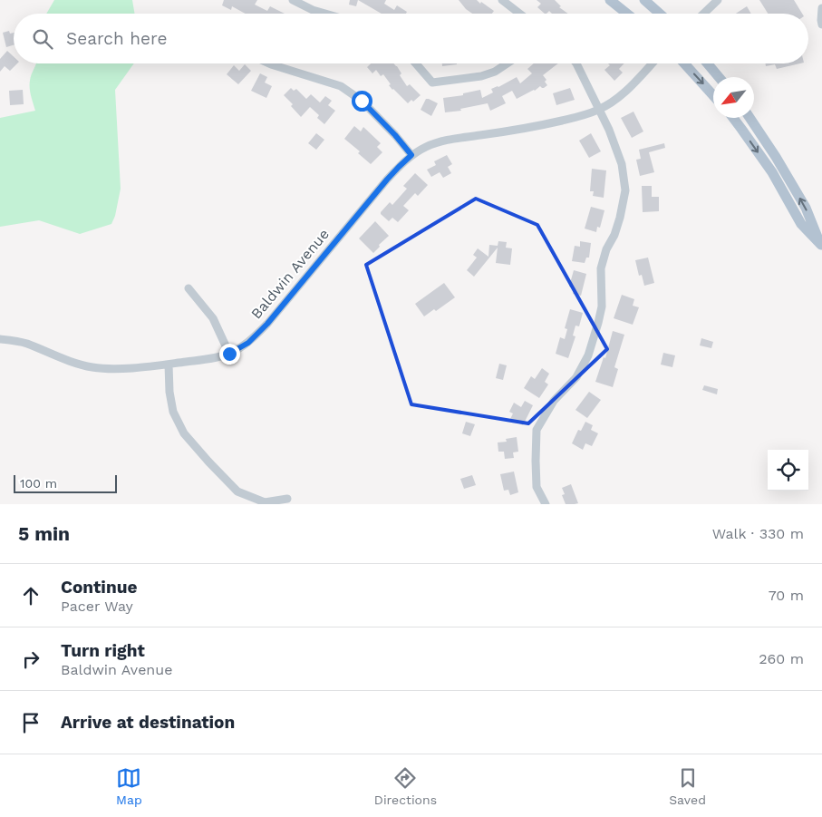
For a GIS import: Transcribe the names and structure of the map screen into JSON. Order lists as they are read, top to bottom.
{
  "streets": {
    "street": ["Baldwin Avenue"]
  },
  "scale_bar": "100 m",
  "north": "bottom left",
  "page": {
    "search": "Search here",
    "scale": "100 m",
    "heading": ["5 min", "Walk · 330 m"],
    "list": [
      ["Continue", "Pacer Way", "70 m"],
      ["Turn right", "Baldwin Avenue", "260 m"],
      "Arrive at destination"
    ],
    "nav": ["Map", "Directions", "Saved"]
  }
}
